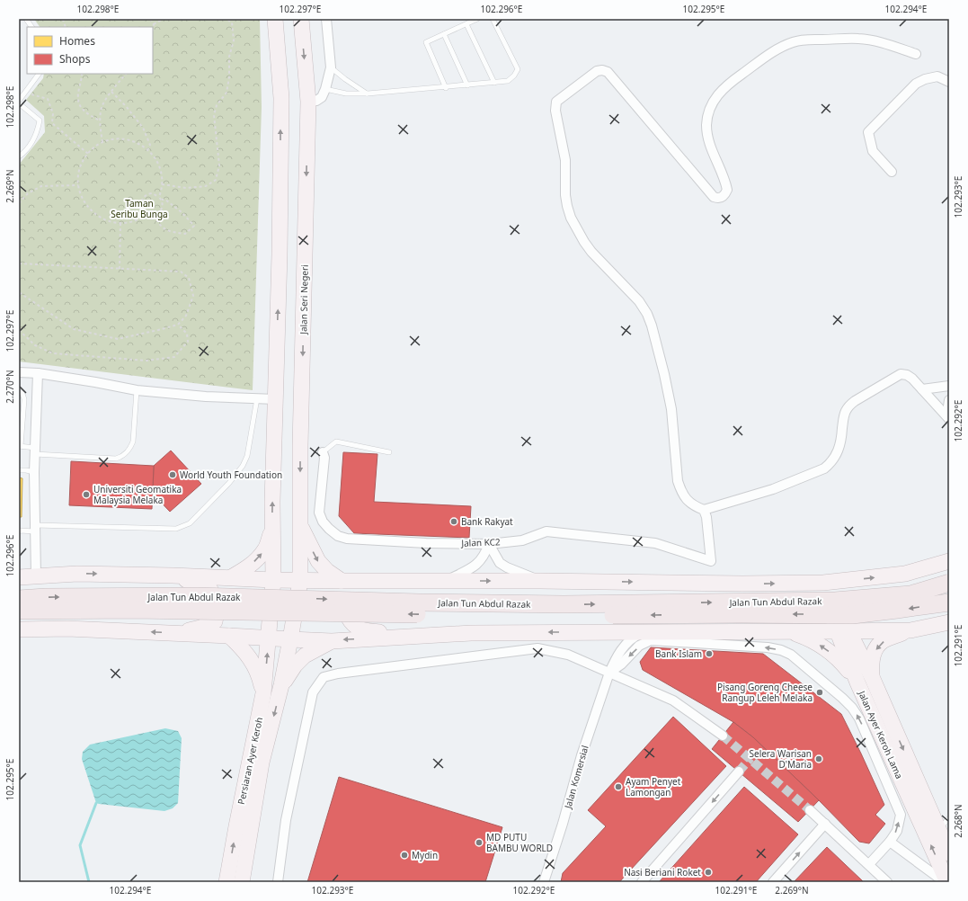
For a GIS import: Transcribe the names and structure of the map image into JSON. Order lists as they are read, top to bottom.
{
  "streets": {
    "highway": ["Jalan Tun Abdul Razak"],
    "main road": ["Jalan Seri Negeri", "Jalan Ayer Keroh Lama", "Persiaran Ayer Keroh"],
    "street": ["Jalan KC2", "Jalan Komersial"]
  },
  "crossings": [
    ["Jalan Seri Negeri", "Persiaran Ayer Keroh"]
  ],
  "parks": ["Taman Seribu Bunga"],
  "places": [
    "World Youth Foundation",
    "Universiti Geomatika Malaysia Melaka",
    "Bank Rakyat",
    "Bank Islam",
    "Pisang Goreng Cheese Rangup Leleh Melaka",
    "Selera Warisan D'Maria",
    "Ayam Penyet Lamongan",
    "MD PUTU BAMBU WORLD",
    "Mydin",
    "Nasi Beriani Roket"
  ],
  "legend": ["Homes", "Shops"],
  "coordinates": [
    "102.298°E",
    "102.297°E",
    "102.296°E",
    "102.295°E",
    "102.294°E",
    "2.269°N",
    "102.293°E",
    "2.270°N",
    "102.292°E",
    "102.291°E",
    "2.268°N"
  ]
}
